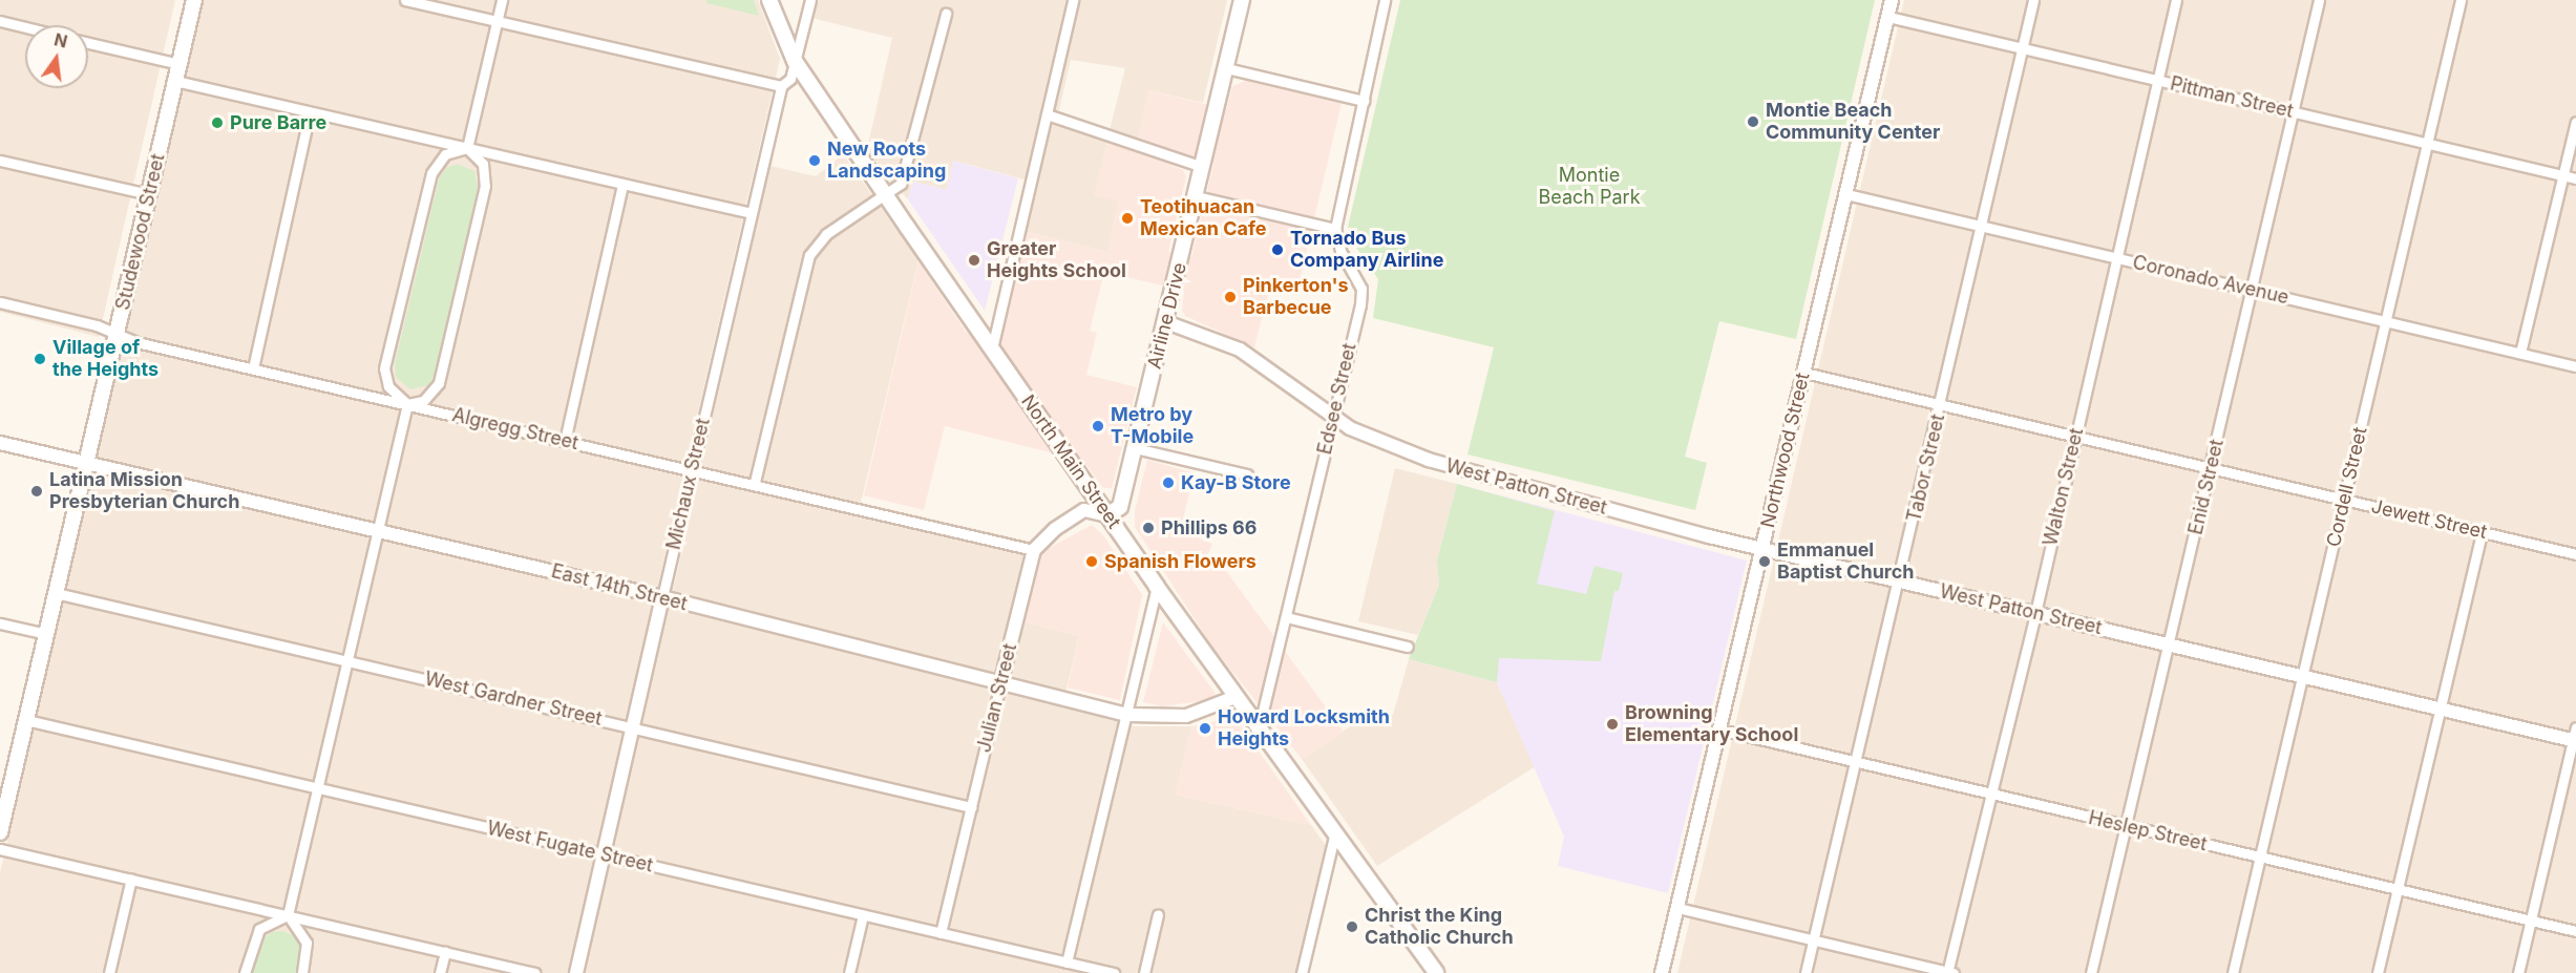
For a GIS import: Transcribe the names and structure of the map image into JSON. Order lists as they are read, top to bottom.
{
  "streets": {
    "main road": ["Studewood Street", "Airline Drive", "North Main Street"],
    "street": [
      "Pittman Street",
      "Coronado Avenue",
      "Edsee Street",
      "Algregg Street",
      "Northwood Street",
      "Tabor Street",
      "Michaux Street",
      "West Patton Street",
      "Walton Street",
      "Enid Street",
      "Cordell Street",
      "Jewett Street",
      "East 14th Street",
      "Julian Street",
      "West Gardner Street",
      "Heslep Street",
      "West Fugate Street"
    ]
  },
  "crossings": [
    ["Pittman Street", "Northwood Street"],
    ["Pittman Street", "Tabor Street"],
    ["Pittman Street", "Walton Street"],
    ["Pittman Street", "Enid Street"],
    ["Pittman Street", "Cordell Street"],
    ["Studewood Street", "Algregg Street"],
    ["Studewood Street", "East 14th Street"],
    ["Studewood Street", "West Gardner Street"],
    ["Studewood Street", "West Fugate Street"],
    ["Coronado Avenue", "Northwood Street"],
    ["Coronado Avenue", "Tabor Street"],
    ["Coronado Avenue", "Walton Street"],
    ["Coronado Avenue", "Enid Street"],
    ["Coronado Avenue", "Cordell Street"],
    ["Airline Drive", "North Main Street"],
    ["Airline Drive", "West Patton Street"],
    ["Edsee Street", "North Main Street"],
    ["Edsee Street", "West Patton Street"],
    ["Algregg Street", "Michaux Street"],
    ["Algregg Street", "Julian Street"],
    ["Northwood Street", "West Patton Street"],
    ["Northwood Street", "Jewett Street"],
    ["Northwood Street", "Heslep Street"],
    ["North Main Street", "Michaux Street"],
    ["North Main Street", "East 14th Street"],
    ["Tabor Street", "West Patton Street"],
    ["Tabor Street", "Jewett Street"],
    ["Tabor Street", "Heslep Street"],
    ["Michaux Street", "East 14th Street"],
    ["Michaux Street", "West Gardner Street"],
    ["Michaux Street", "West Fugate Street"],
    ["West Patton Street", "Walton Street"],
    ["West Patton Street", "Enid Street"],
    ["West Patton Street", "Cordell Street"],
    ["Walton Street", "Jewett Street"],
    ["Walton Street", "Heslep Street"],
    ["Enid Street", "Jewett Street"],
    ["Enid Street", "Heslep Street"],
    ["Cordell Street", "Jewett Street"],
    ["Cordell Street", "Heslep Street"],
    ["East 14th Street", "Julian Street"],
    ["Julian Street", "West Gardner Street"],
    ["Julian Street", "West Fugate Street"]
  ],
  "parks": ["Montie Beach Park"],
  "places": [
    "Montie Beach Community Center",
    "Pure Barre",
    "New Roots Landscaping",
    "Teotihuacan Mexican Cafe",
    "Tornado Bus Company Airline",
    "Greater Heights School",
    "Pinkerton's Barbecue",
    "Village of the Heights",
    "Metro by T-Mobile",
    "Kay-B Store",
    "Latina Mission Presbyterian Church",
    "Phillips 66",
    "Spanish Flowers",
    "Emmanuel Baptist Church",
    "Browning Elementary School",
    "Howard Locksmith Heights",
    "Christ the King Catholic Church"
  ],
  "north": "top"
}
